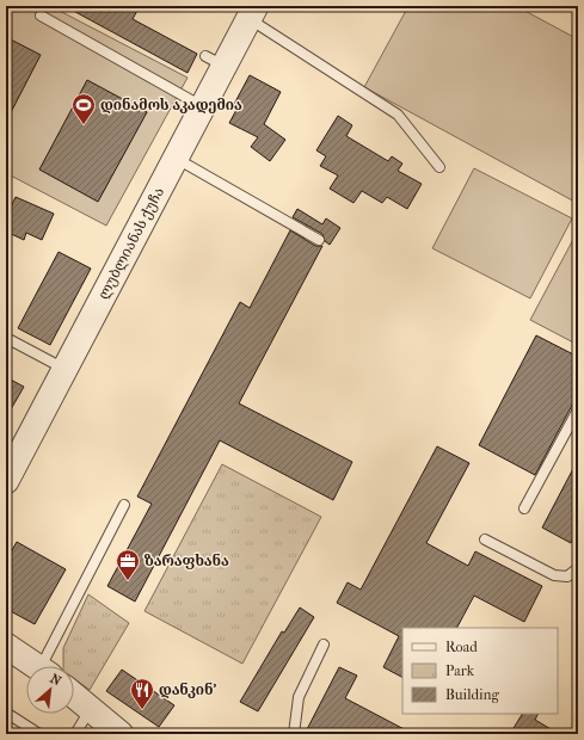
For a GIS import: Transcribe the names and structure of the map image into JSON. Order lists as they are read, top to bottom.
{
  "streets": {
    "street": ["ლუბლიანას ქუჩა"]
  },
  "places": {
    "sports": ["დინამოს აკადემია"],
    "office": ["ზარაფხანა"],
    "restaurant": ["დანკინ'"]
  },
  "legend": ["Road", "Park", "Building"],
  "north": "top right"
}
